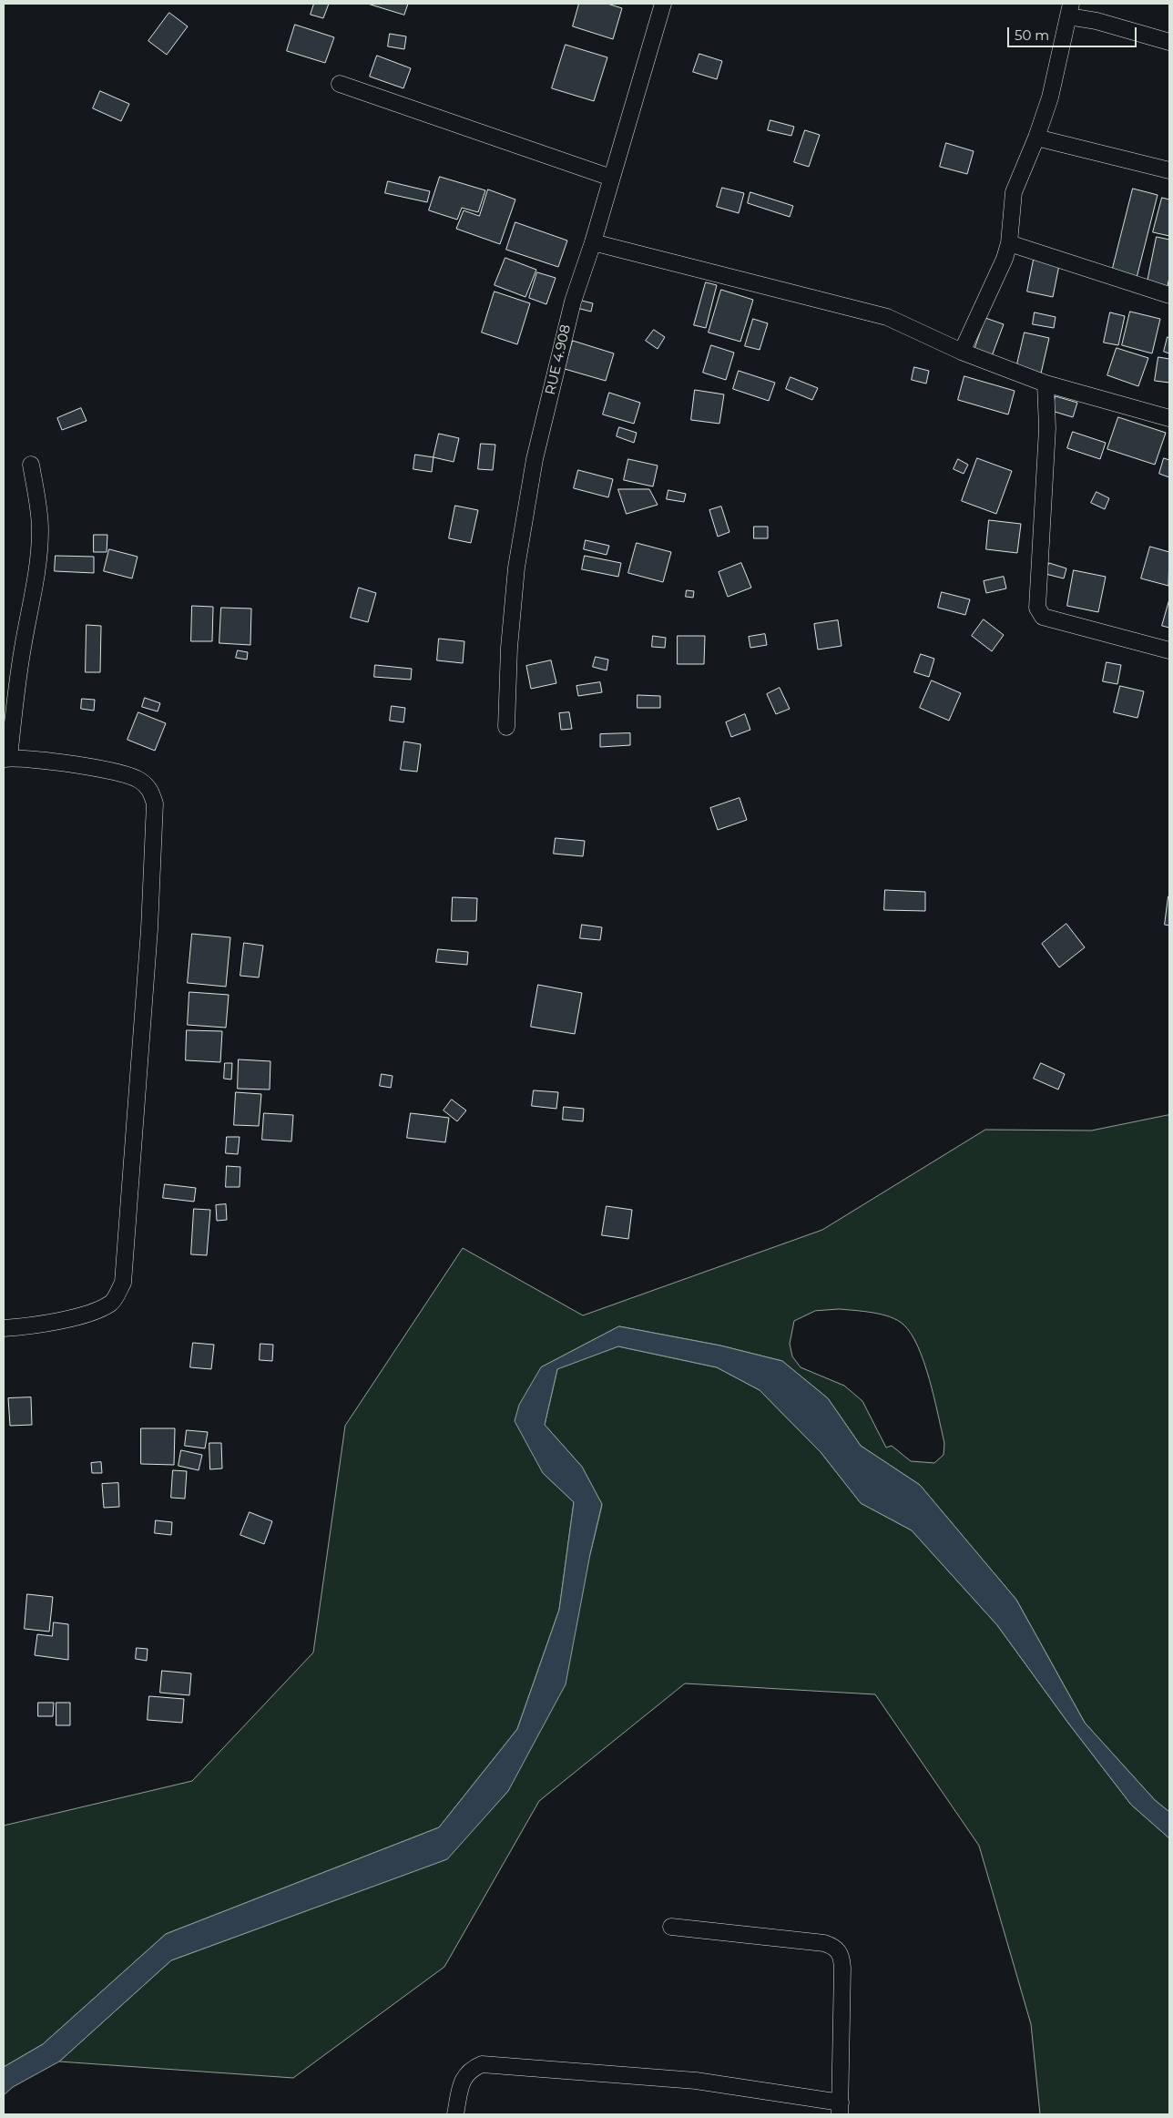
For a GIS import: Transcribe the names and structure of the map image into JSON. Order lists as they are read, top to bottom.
{
  "streets": {
    "street": ["RUE 4.908"]
  },
  "scale_bar": "50 m"
}
